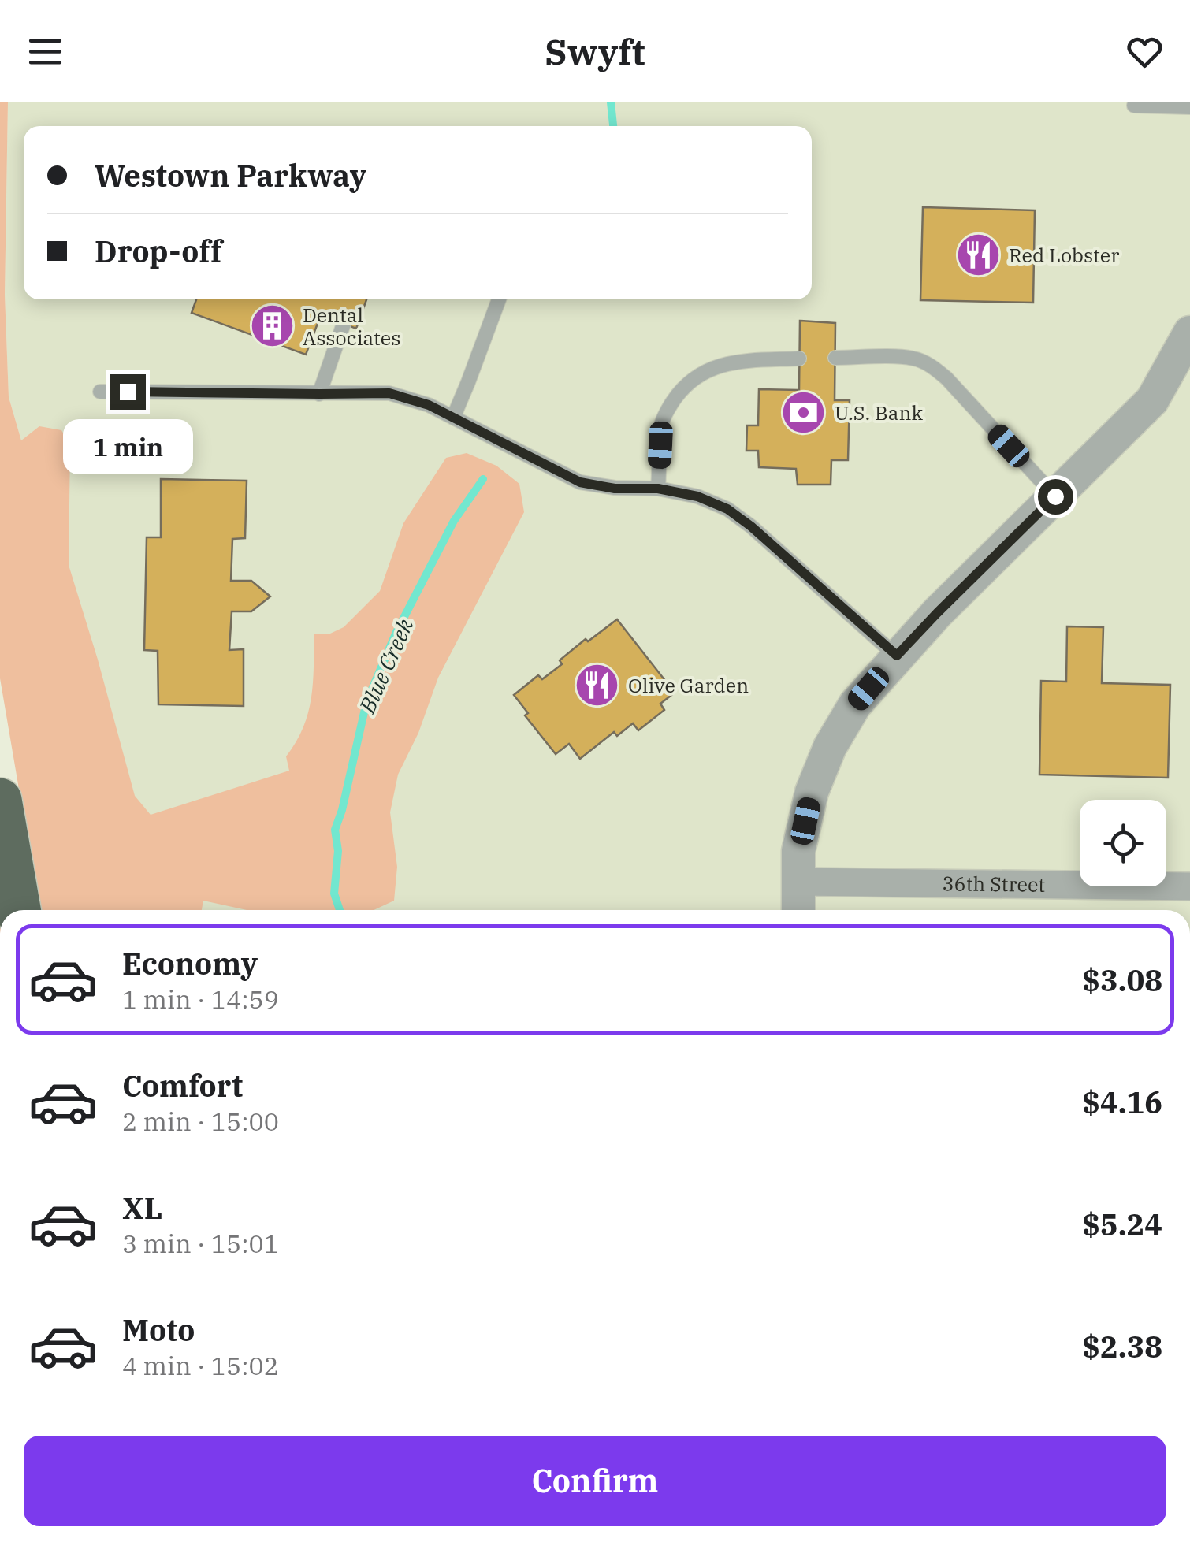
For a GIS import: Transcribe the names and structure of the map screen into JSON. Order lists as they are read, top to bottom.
{
  "streets": {
    "street": ["36th Street"]
  },
  "water": ["Blue Creek"],
  "places": {
    "restaurant": ["Red Lobster", "Olive Garden"],
    "building": ["Dental Associates"],
    "bank": ["U.S. Bank"]
  },
  "page": {
    "header": "Swyft",
    "banner": ["Westown Parkway", "Drop-off"],
    "bubble": "1 min",
    "list": [
      {
        "name": "Economy",
        "note": "1 min · 14:59",
        "value": "$3.08"
      },
      {
        "name": "Comfort",
        "note": "2 min · 15:00",
        "value": "$4.16"
      },
      {
        "name": "XL",
        "note": "3 min · 15:01",
        "value": "$5.24"
      },
      {
        "name": "Moto",
        "note": "4 min · 15:02",
        "value": "$2.38"
      }
    ],
    "buttons": "Confirm"
  }
}
